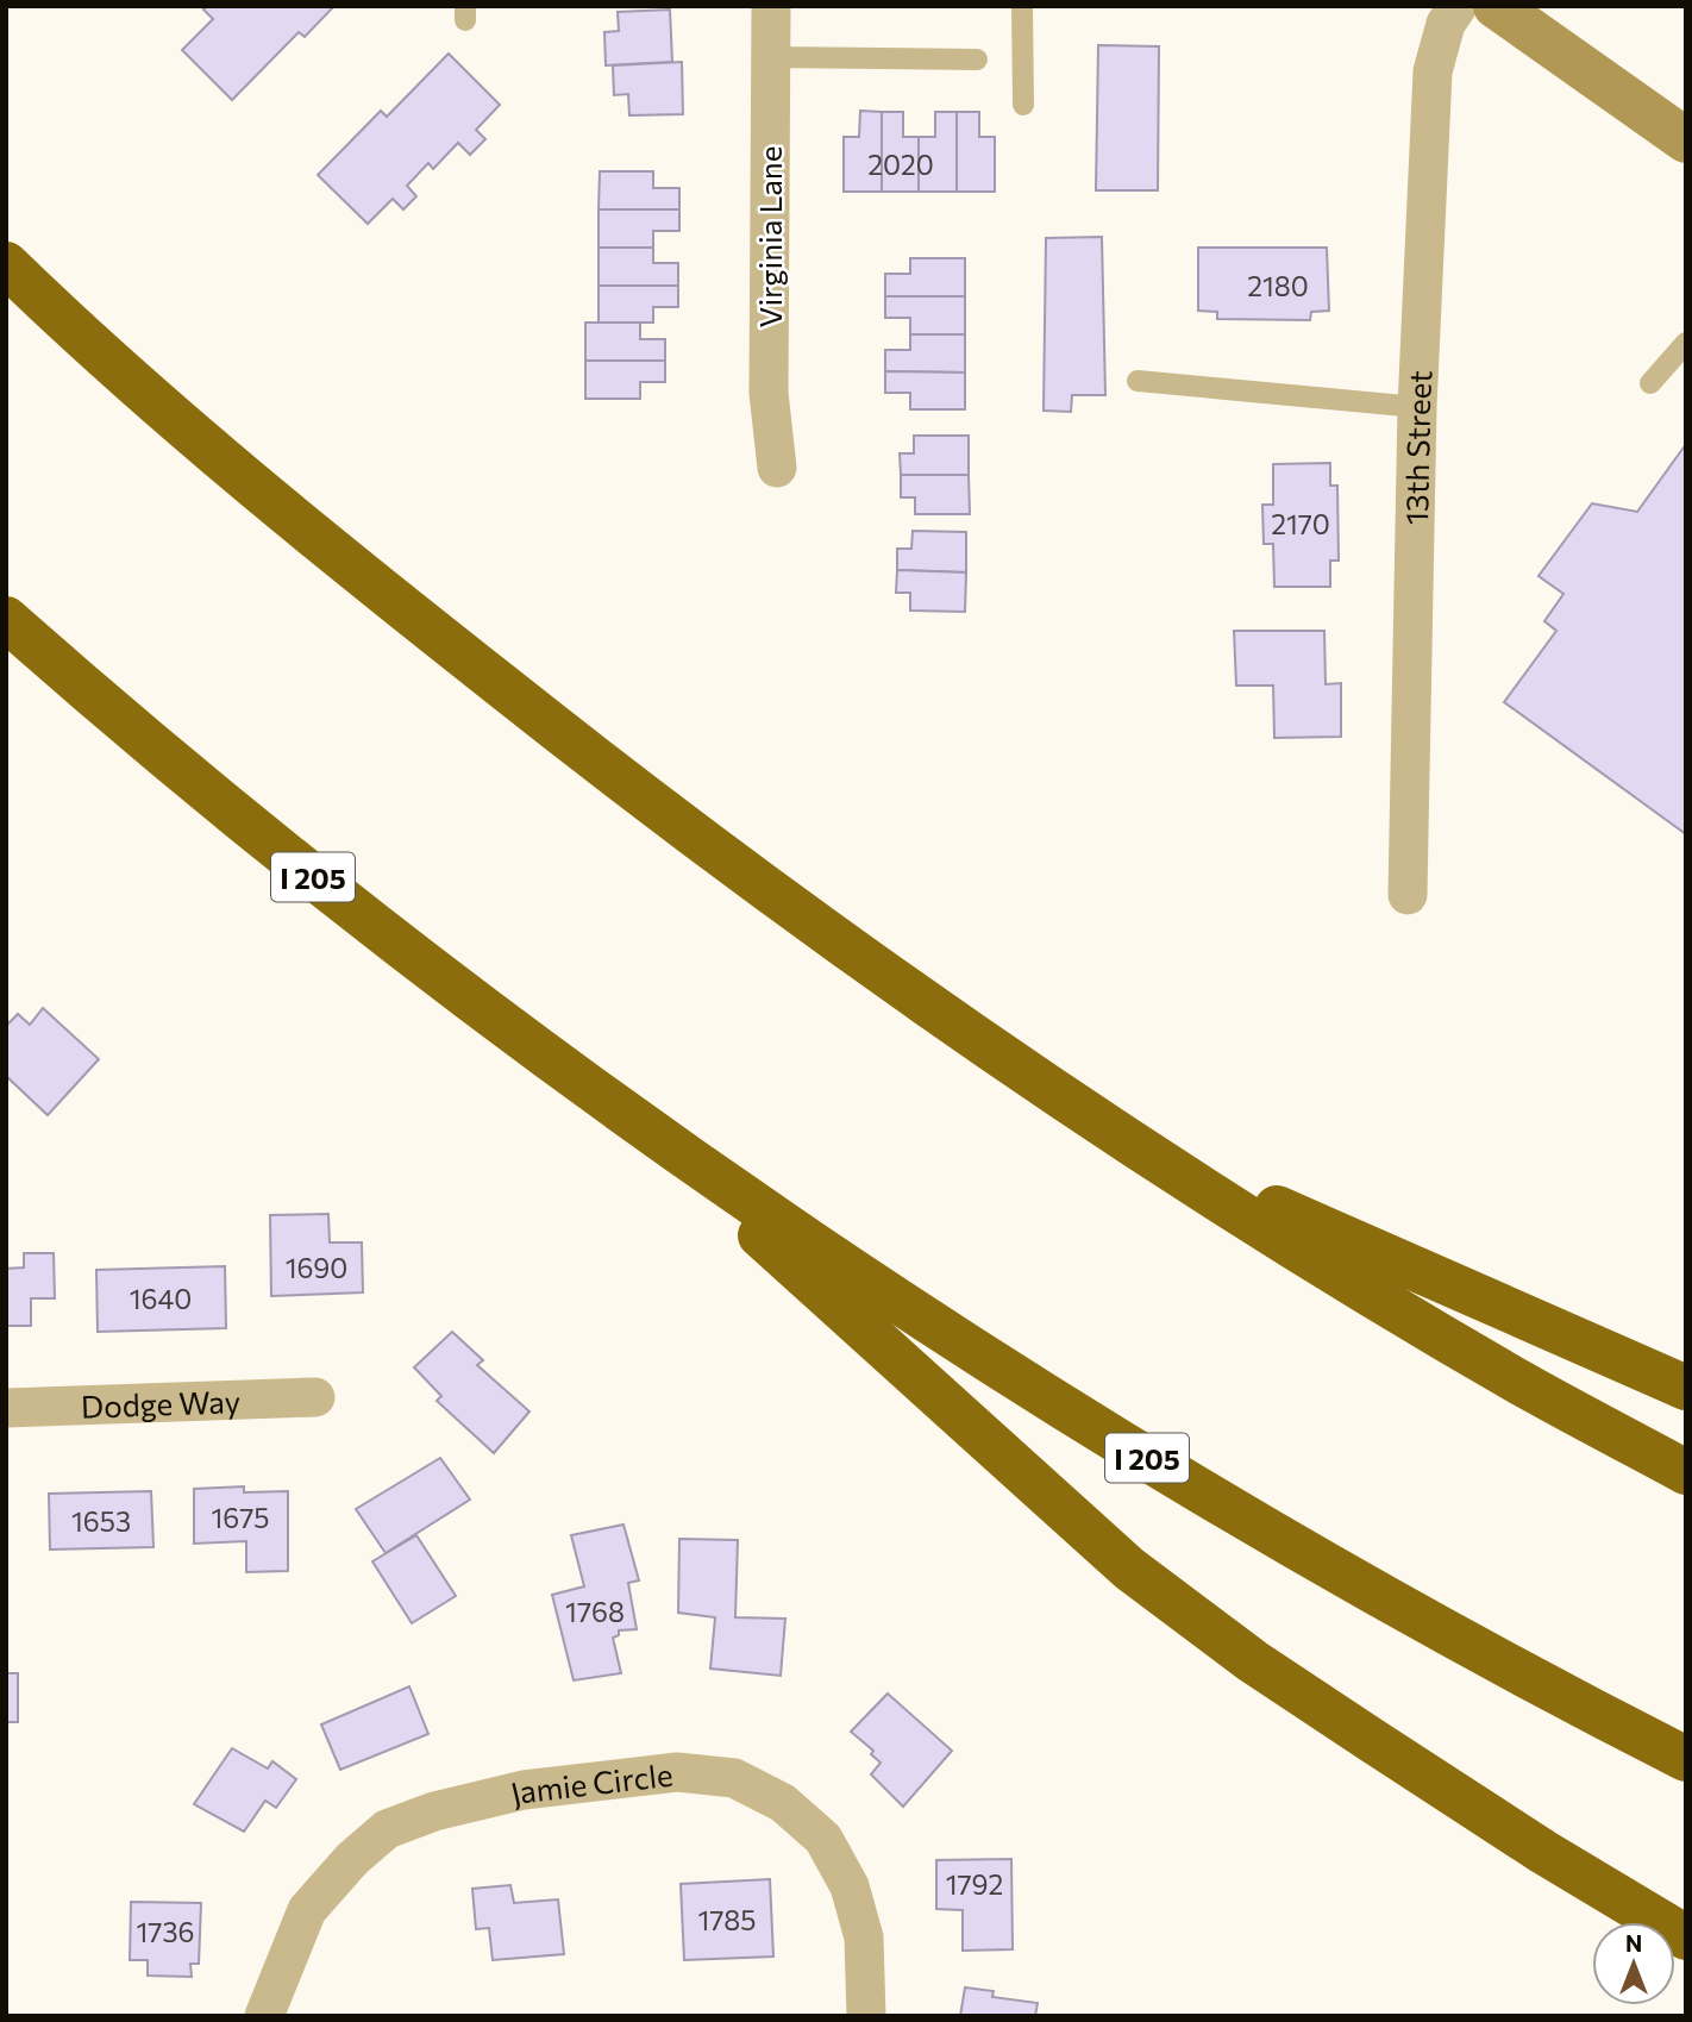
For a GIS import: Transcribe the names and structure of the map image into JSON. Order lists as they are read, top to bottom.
{
  "streets": {
    "highway": ["I 205"],
    "street": [
      "Virginia Lane",
      "13th Street",
      "Dodge Way",
      "Jamie Circle"
    ]
  },
  "house_numbers": [
    "2020",
    "2180",
    "2170",
    "1690",
    "1640",
    "1675",
    "1653",
    "1768",
    "1792",
    "1785",
    "1736"
  ],
  "north": "top"
}
